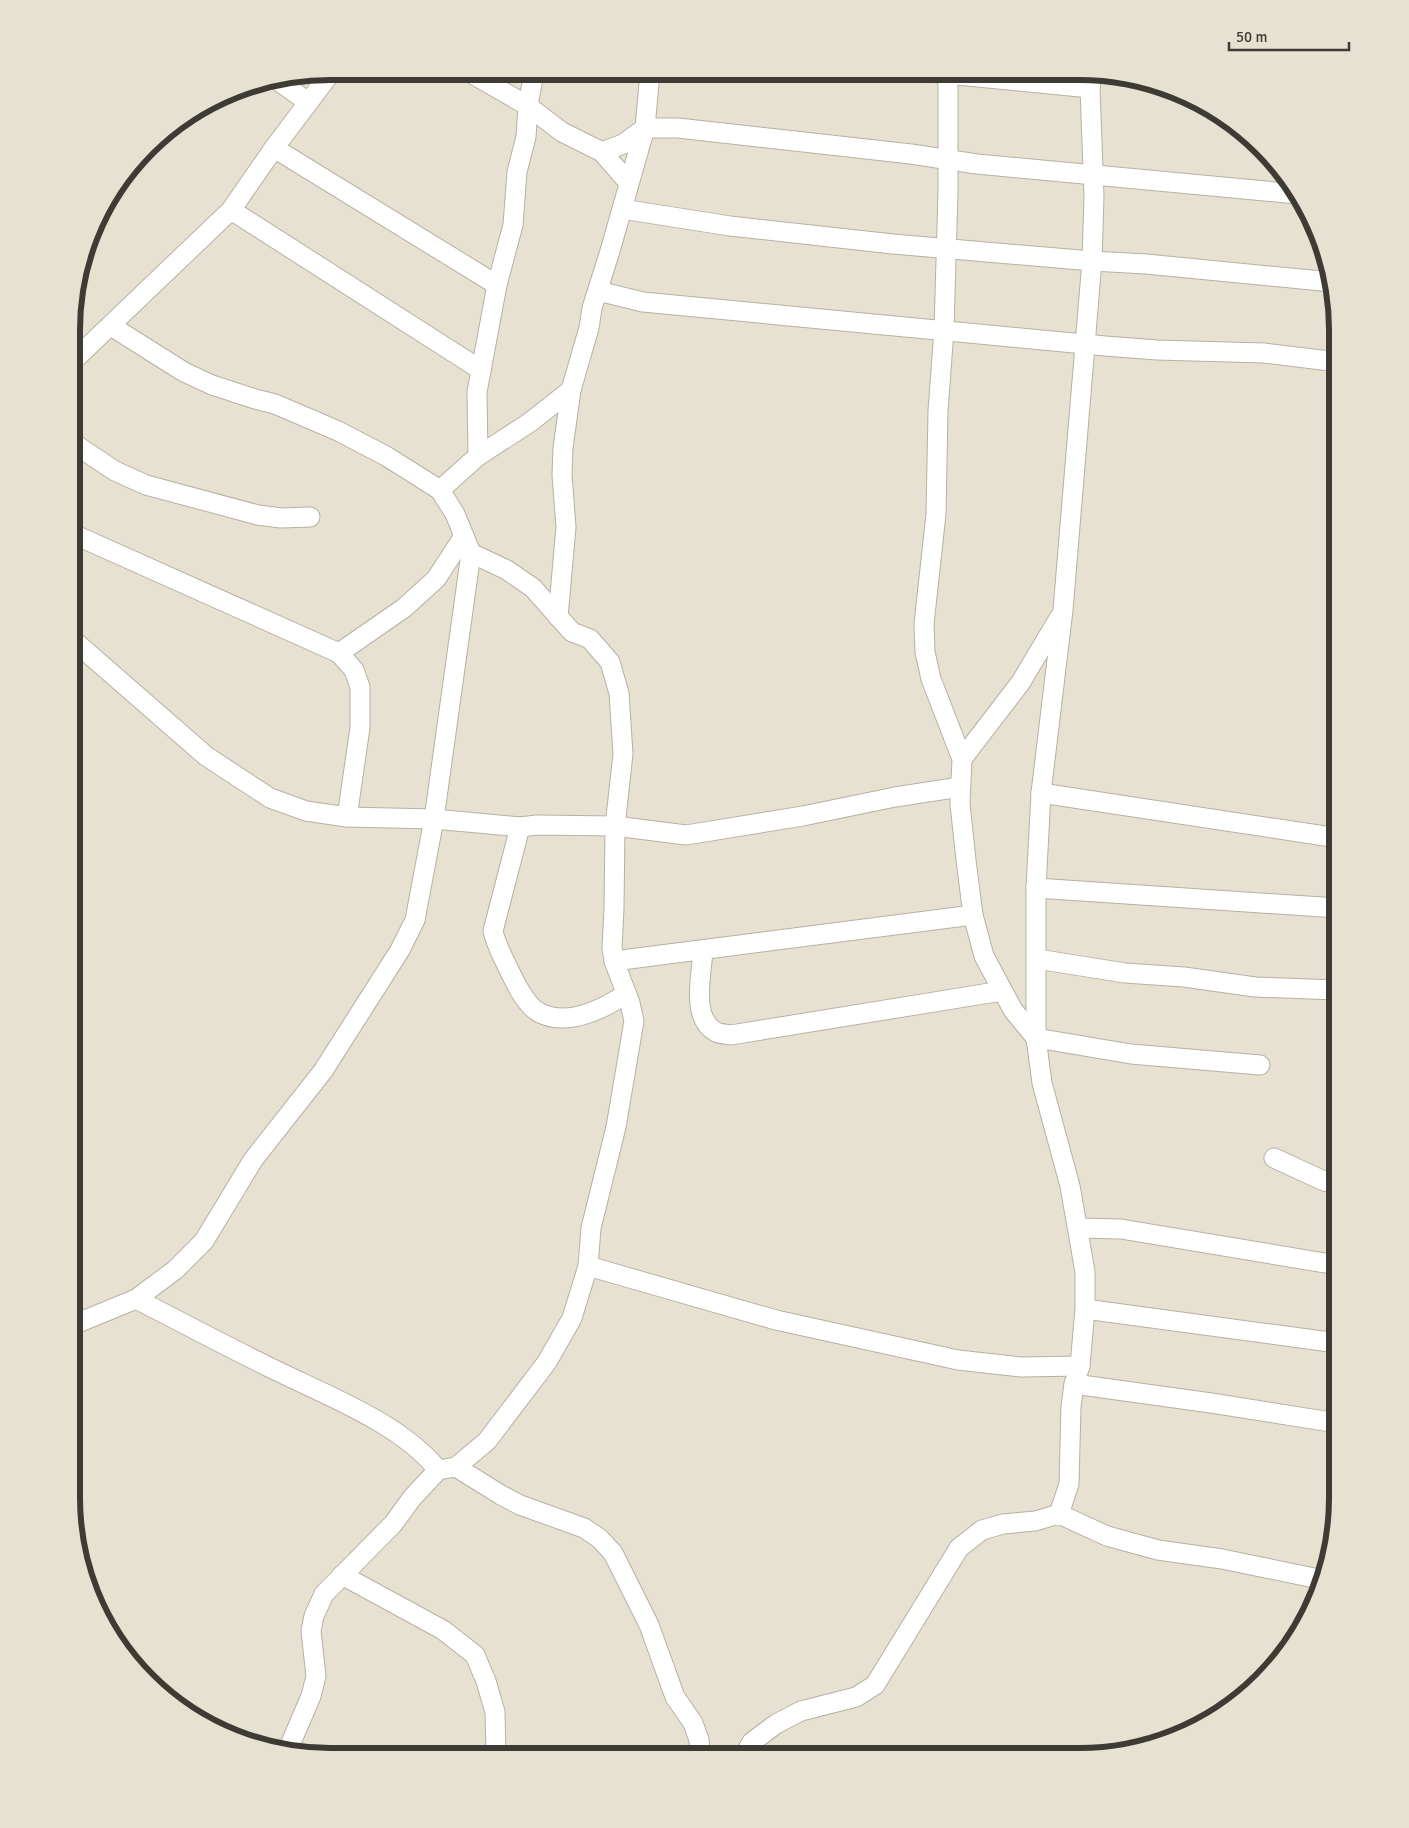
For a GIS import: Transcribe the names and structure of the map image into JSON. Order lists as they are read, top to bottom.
{
  "scale_bar": "50 m"
}
